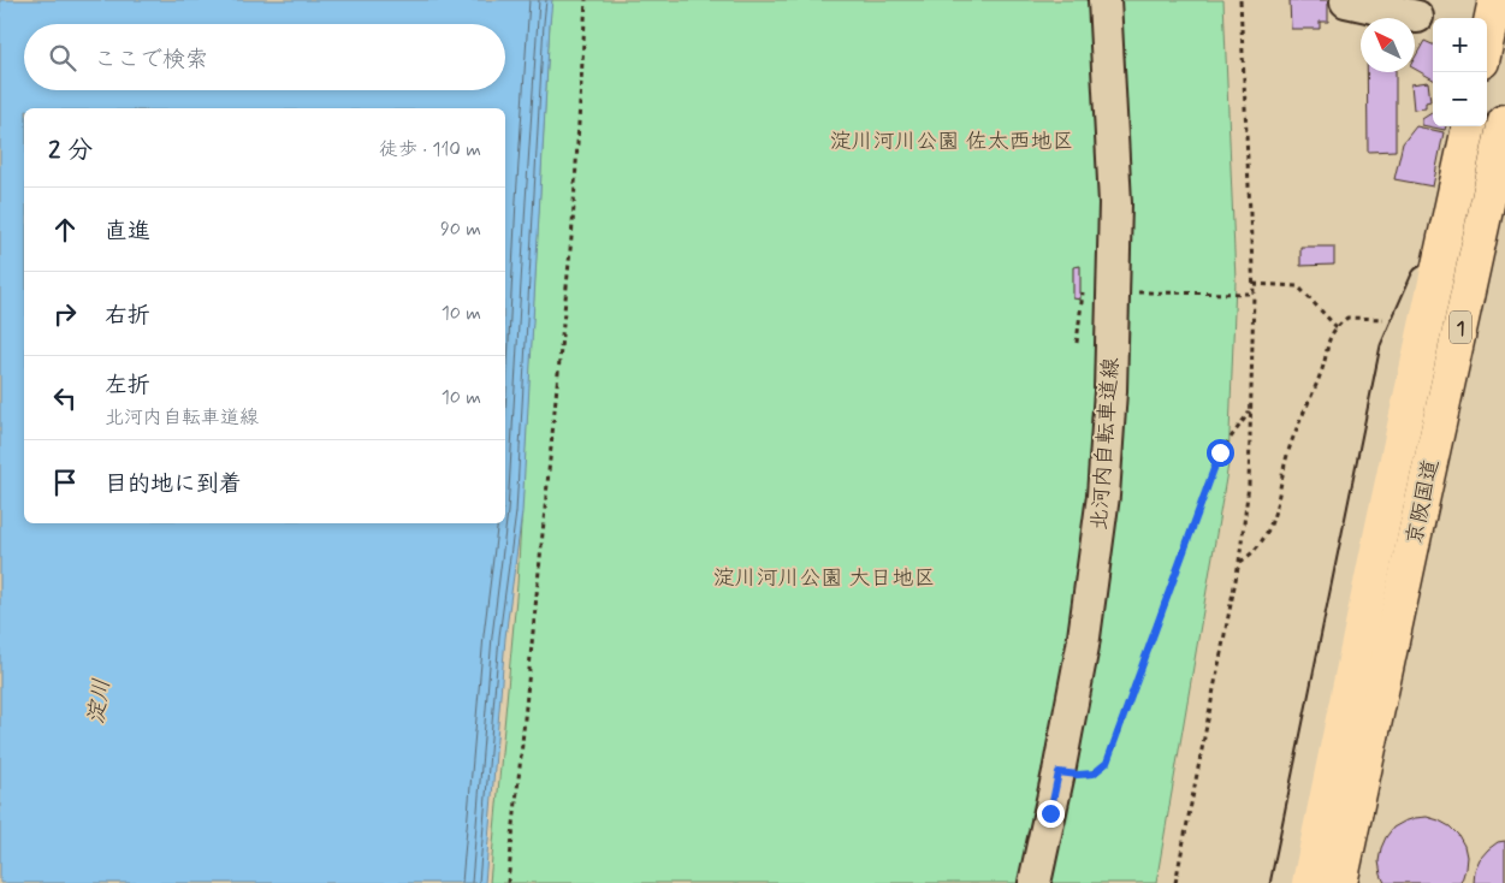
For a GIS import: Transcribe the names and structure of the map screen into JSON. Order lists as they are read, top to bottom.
{
  "streets": {
    "highway": ["1", "京阪国道"],
    "street": ["北河内自転車道線"]
  },
  "water": ["淀川"],
  "parks": ["淀川河川公園 佐太西地区", "淀川河川公園 大日地区"],
  "north": "top left",
  "page": {
    "map_buttons": ["+", "−"],
    "search": "ここで検索",
    "heading": ["2 分", "徒歩 · 110 m"],
    "list": [
      ["直進", "90 m"],
      ["右折", "10 m"],
      ["左折", "北河内自転車道線", "10 m"],
      "目的地に到着"
    ]
  }
}
